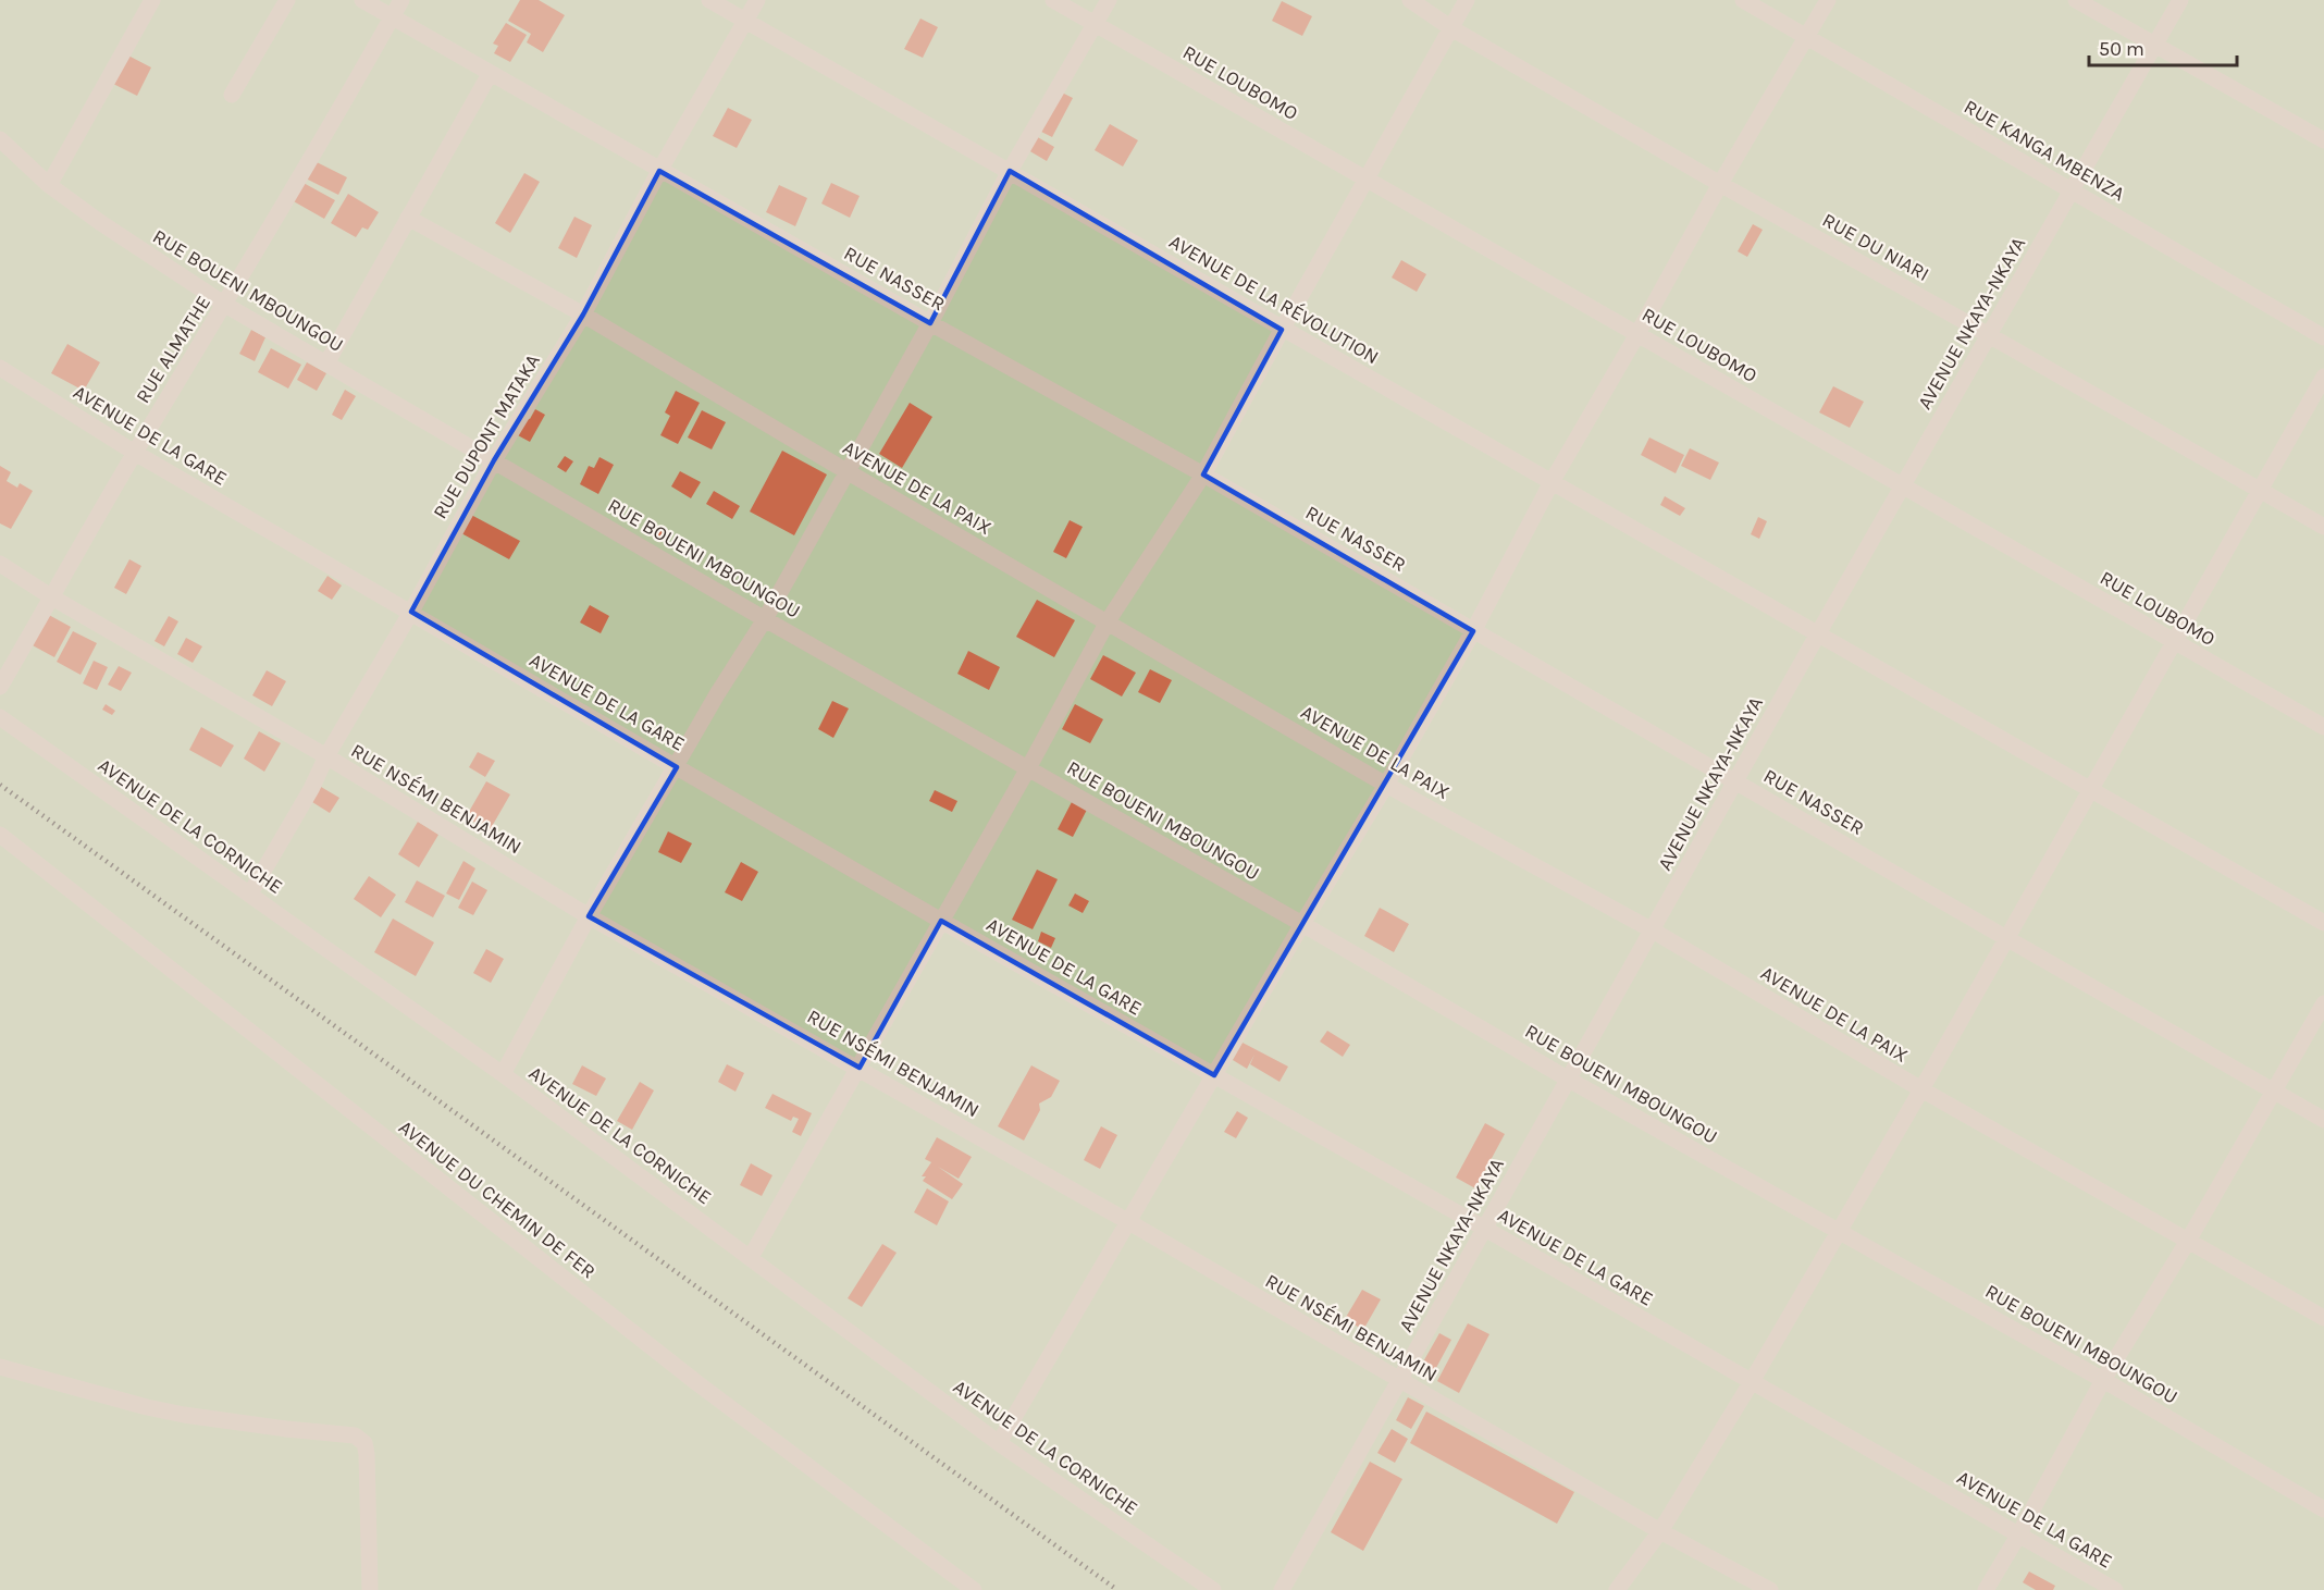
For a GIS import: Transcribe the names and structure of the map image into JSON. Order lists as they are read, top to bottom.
{
  "streets": {
    "street": [
      "RUE LOUBOMO",
      "RUE KANGA MBENZA",
      "RUE DU NIARI",
      "RUE NASSER",
      "RUE BOUENI MBOUNGOU",
      "AVENUE DE LA RÉVOLUTION",
      "AVENUE NKAYA-NKAYA",
      "RUE ALMATHE",
      "AVENUE DE LA GARE",
      "RUE DUPONT MATAKA",
      "AVENUE DE LA PAIX",
      "RUE NSÉMI BENJAMIN",
      "AVENUE DE LA CORNICHE",
      "AVENUE DU CHEMIN DE FER"
    ]
  },
  "crossings": [
    ["RUE LOUBOMO", "AVENUE NKAYA-NKAYA"],
    ["RUE KANGA MBENZA", "AVENUE NKAYA-NKAYA"],
    ["RUE DU NIARI", "AVENUE NKAYA-NKAYA"],
    ["RUE NASSER", "AVENUE NKAYA-NKAYA"],
    ["RUE NASSER", "RUE ALMATHE"],
    ["RUE NASSER", "RUE DUPONT MATAKA"],
    ["RUE BOUENI MBOUNGOU", "AVENUE NKAYA-NKAYA"],
    ["RUE BOUENI MBOUNGOU", "RUE ALMATHE"],
    ["RUE BOUENI MBOUNGOU", "RUE DUPONT MATAKA"],
    ["AVENUE DE LA RÉVOLUTION", "AVENUE NKAYA-NKAYA"],
    ["AVENUE DE LA RÉVOLUTION", "RUE DUPONT MATAKA"],
    ["AVENUE NKAYA-NKAYA", "AVENUE DE LA GARE"],
    ["AVENUE NKAYA-NKAYA", "AVENUE DE LA PAIX"],
    ["AVENUE NKAYA-NKAYA", "RUE NSÉMI BENJAMIN"],
    ["RUE ALMATHE", "AVENUE DE LA GARE"],
    ["RUE ALMATHE", "RUE NSÉMI BENJAMIN"],
    ["AVENUE DE LA GARE", "RUE DUPONT MATAKA"],
    ["RUE DUPONT MATAKA", "AVENUE DE LA PAIX"],
    ["RUE DUPONT MATAKA", "RUE NSÉMI BENJAMIN"],
    ["RUE DUPONT MATAKA", "AVENUE DE LA CORNICHE"]
  ],
  "scale_bar": "50 m"
}
